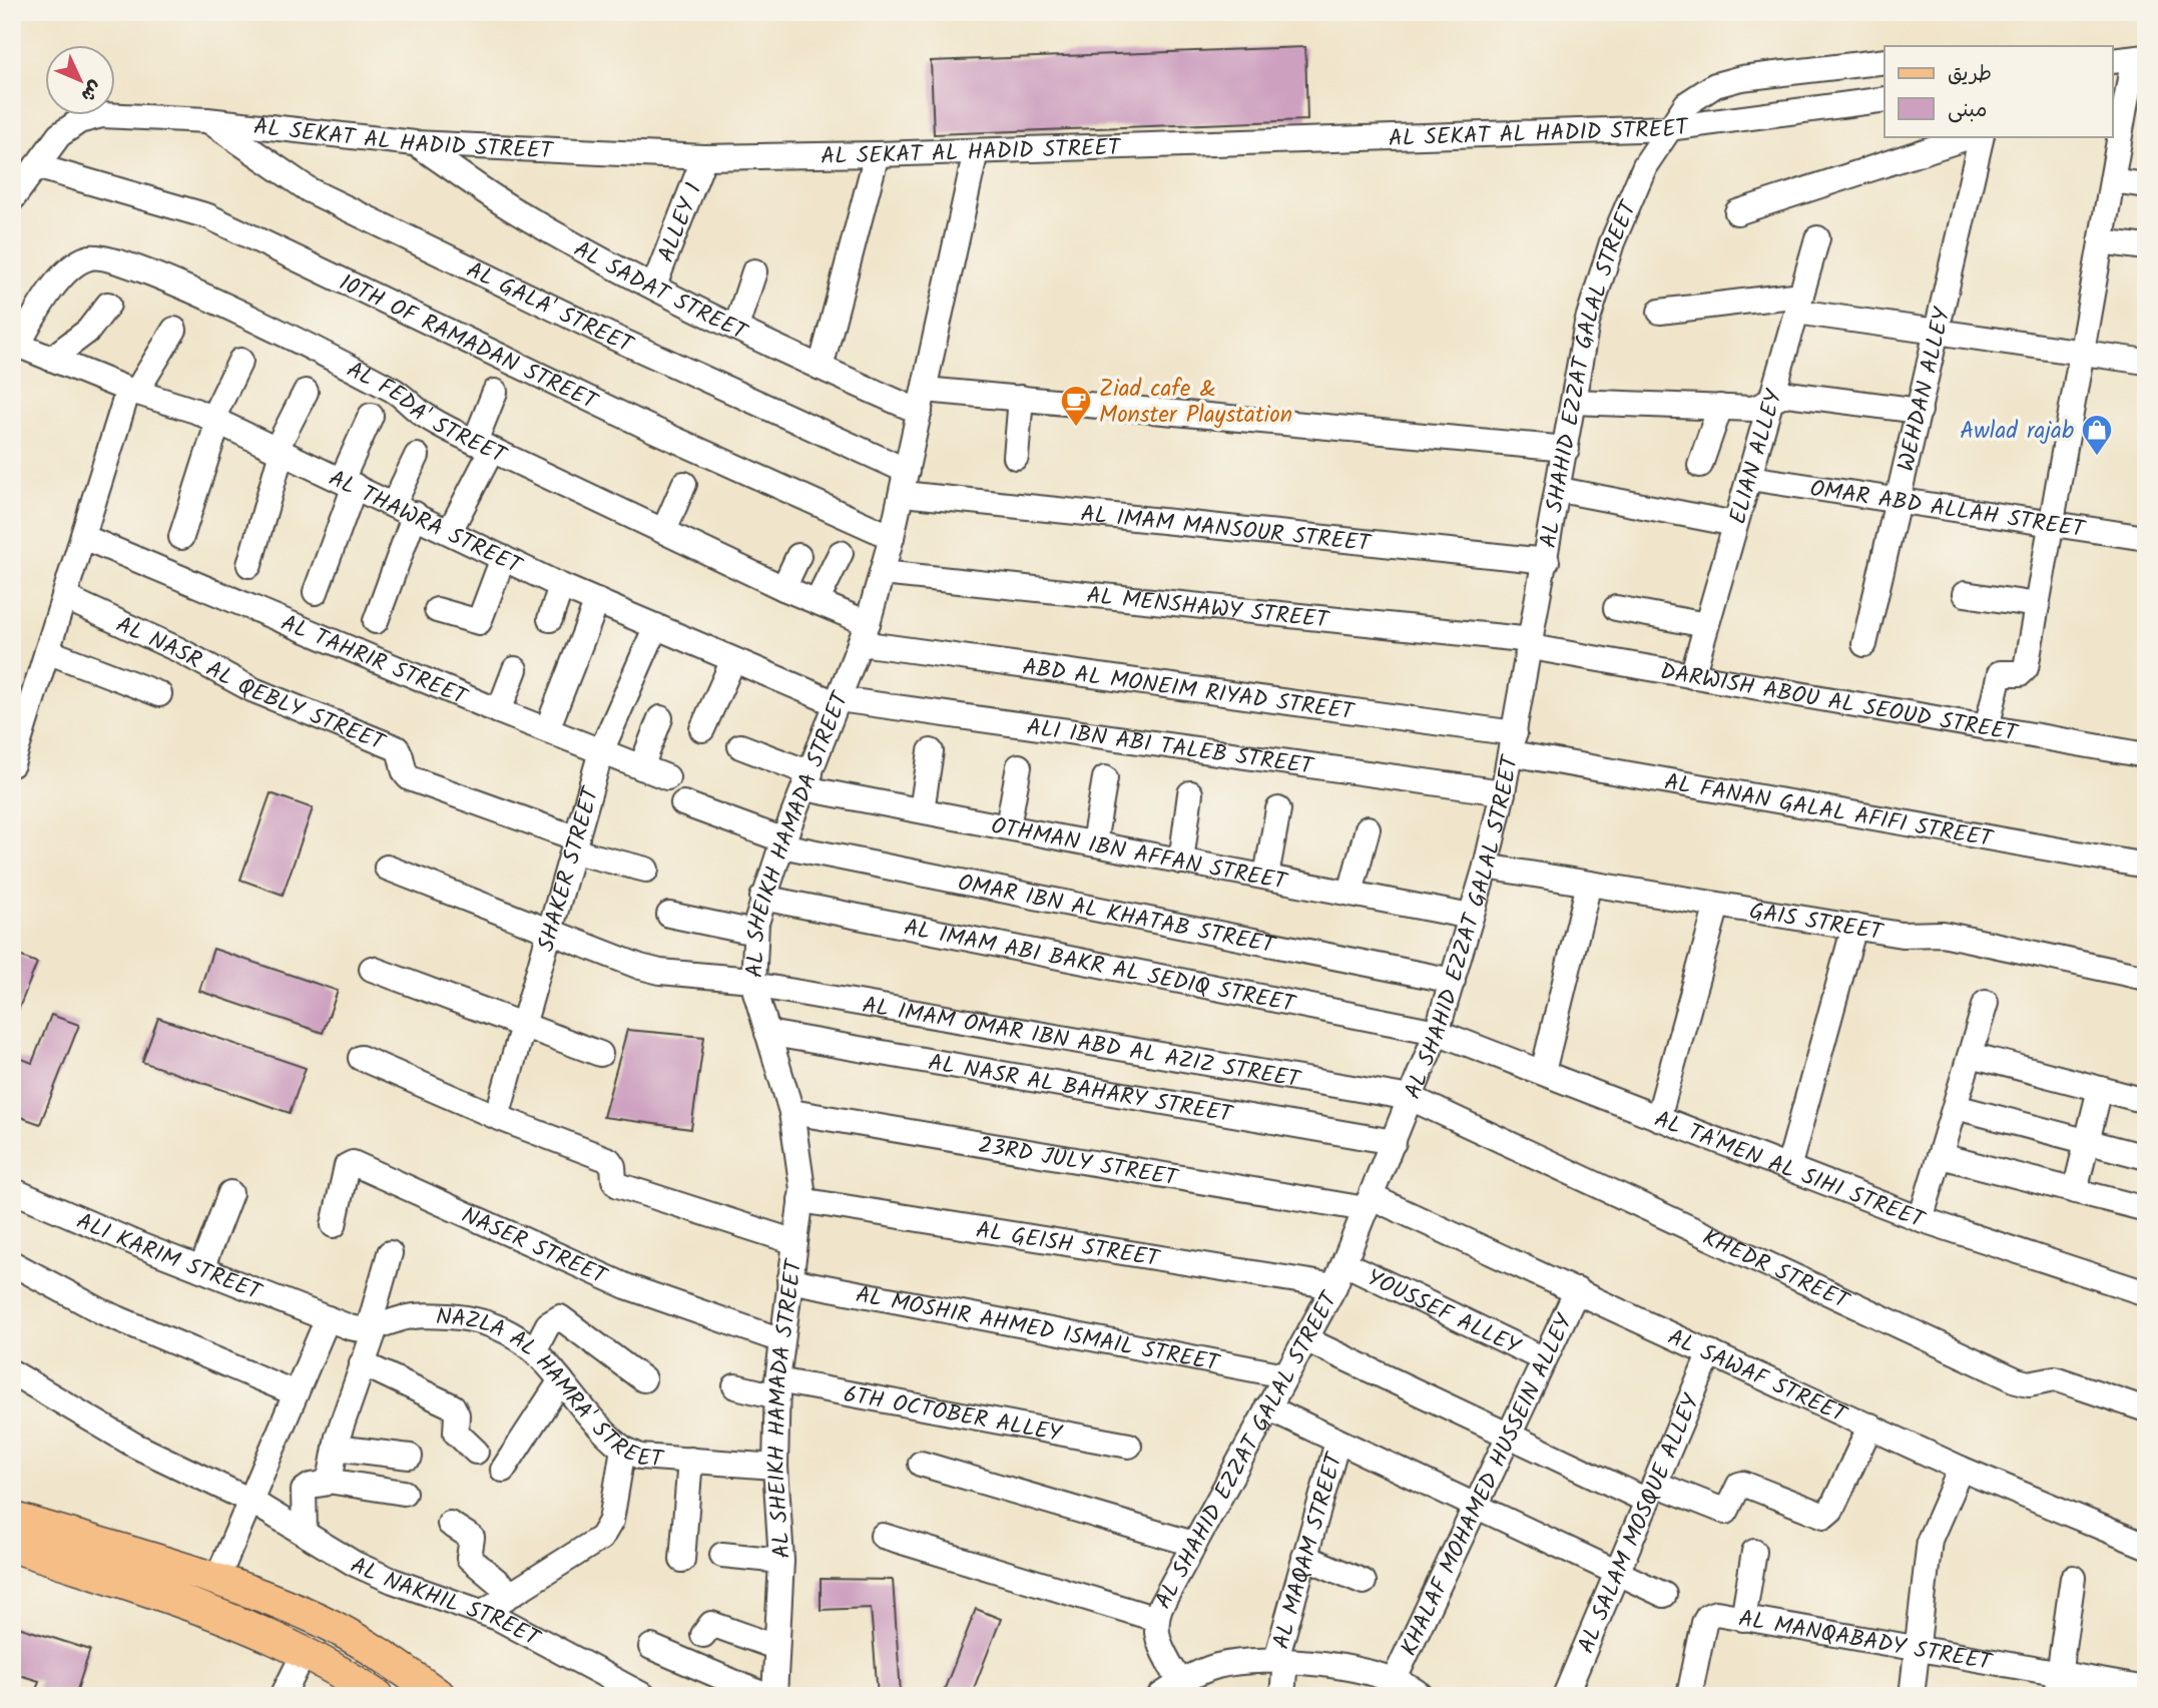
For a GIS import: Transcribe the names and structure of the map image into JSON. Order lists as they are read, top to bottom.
{
  "streets": {
    "street": [
      "AL SEKAT AL HADID STREET",
      "ALLEY 1",
      "AL SADAT STREET",
      "AL GALA' STREET",
      "10TH OF RAMADAN STREET",
      "AL SHAHID EZZAT GALAL STREET",
      "WEHDAN ALLEY",
      "AL FEDA' STREET",
      "ELIAN ALLEY",
      "OMAR ABD ALLAH STREET",
      "AL THAWRA STREET",
      "AL IMAM MANSOUR STREET",
      "AL MENSHAWY STREET",
      "AL TAHRIR STREET",
      "AL NASR AL QEBLY STREET",
      "ABD AL MONEIM RIYAD STREET",
      "DARWISH ABOU AL SEOUD STREET",
      "ALI IBN ABI TALEB STREET",
      "AL FANAN GALAL AFIFI STREET",
      "AL SHEIKH HAMADA STREET",
      "OTHMAN IBN AFFAN STREET",
      "SHAKER STREET",
      "OMAR IBN AL KHATAB STREET",
      "GAIS STREET",
      "AL IMAM ABI BAKR AL SEDIQ STREET",
      "AL IMAM OMAR IBN ABD AL AZIZ STREET",
      "AL NASR AL BAHARY STREET",
      "23RD JULY STREET",
      "AL TA'MEN AL SIHI STREET",
      "AL GEISH STREET",
      "NASER STREET",
      "ALI KARIM STREET",
      "KHEDR STREET",
      "YOUSSEF ALLEY",
      "AL MOSHIR AHMED ISMAIL STREET",
      "AL SAWAF STREET",
      "NAZLA AL HAMRA' STREET",
      "6TH OCTOBER ALLEY",
      "KHALAF MOHAMED HUSSEIN ALLEY",
      "AL SALAM MOSQUE ALLEY",
      "AL MAQAM STREET",
      "AL NAKHIL STREET",
      "AL MANQABADY STREET"
    ]
  },
  "crossings": [
    ["AL SEKAT AL HADID STREET", "ALLEY 1"],
    ["AL SEKAT AL HADID STREET", "AL SADAT STREET"],
    ["AL SEKAT AL HADID STREET", "AL GALA' STREET"],
    ["AL SEKAT AL HADID STREET", "10TH OF RAMADAN STREET"],
    ["AL SEKAT AL HADID STREET", "AL SHAHID EZZAT GALAL STREET"],
    ["AL SEKAT AL HADID STREET", "AL SHEIKH HAMADA STREET"],
    ["ALLEY 1", "AL SADAT STREET"],
    ["AL SADAT STREET", "AL SHAHID EZZAT GALAL STREET"],
    ["AL SADAT STREET", "AL SHEIKH HAMADA STREET"],
    ["AL GALA' STREET", "AL IMAM MANSOUR STREET"],
    ["AL GALA' STREET", "AL SHEIKH HAMADA STREET"],
    ["10TH OF RAMADAN STREET", "AL SHEIKH HAMADA STREET"],
    ["AL SHAHID EZZAT GALAL STREET", "AL IMAM MANSOUR STREET"],
    ["AL SHAHID EZZAT GALAL STREET", "AL MENSHAWY STREET"],
    ["AL SHAHID EZZAT GALAL STREET", "ABD AL MONEIM RIYAD STREET"],
    ["AL SHAHID EZZAT GALAL STREET", "DARWISH ABOU AL SEOUD STREET"],
    ["AL SHAHID EZZAT GALAL STREET", "ALI IBN ABI TALEB STREET"],
    ["AL SHAHID EZZAT GALAL STREET", "AL FANAN GALAL AFIFI STREET"],
    ["AL SHAHID EZZAT GALAL STREET", "OTHMAN IBN AFFAN STREET"],
    ["AL SHAHID EZZAT GALAL STREET", "OMAR IBN AL KHATAB STREET"],
    ["AL SHAHID EZZAT GALAL STREET", "GAIS STREET"],
    ["AL SHAHID EZZAT GALAL STREET", "AL IMAM ABI BAKR AL SEDIQ STREET"],
    ["AL SHAHID EZZAT GALAL STREET", "AL IMAM OMAR IBN ABD AL AZIZ STREET"],
    ["AL SHAHID EZZAT GALAL STREET", "AL NASR AL BAHARY STREET"],
    ["AL SHAHID EZZAT GALAL STREET", "23RD JULY STREET"],
    ["AL SHAHID EZZAT GALAL STREET", "AL TA'MEN AL SIHI STREET"],
    ["AL SHAHID EZZAT GALAL STREET", "AL GEISH STREET"],
    ["AL SHAHID EZZAT GALAL STREET", "KHEDR STREET"],
    ["AL SHAHID EZZAT GALAL STREET", "YOUSSEF ALLEY"],
    ["AL SHAHID EZZAT GALAL STREET", "AL MOSHIR AHMED ISMAIL STREET"],
    ["AL SHAHID EZZAT GALAL STREET", "AL SAWAF STREET"],
    ["WEHDAN ALLEY", "OMAR ABD ALLAH STREET"],
    ["AL FEDA' STREET", "AL THAWRA STREET"],
    ["AL FEDA' STREET", "ABD AL MONEIM RIYAD STREET"],
    ["AL FEDA' STREET", "AL SHEIKH HAMADA STREET"],
    ["ELIAN ALLEY", "OMAR ABD ALLAH STREET"],
    ["ELIAN ALLEY", "DARWISH ABOU AL SEOUD STREET"],
    ["AL THAWRA STREET", "ALI IBN ABI TALEB STREET"],
    ["AL THAWRA STREET", "AL SHEIKH HAMADA STREET"],
    ["AL THAWRA STREET", "SHAKER STREET"],
    ["AL IMAM MANSOUR STREET", "AL SHEIKH HAMADA STREET"],
    ["AL MENSHAWY STREET", "DARWISH ABOU AL SEOUD STREET"],
    ["AL MENSHAWY STREET", "AL SHEIKH HAMADA STREET"],
    ["AL TAHRIR STREET", "SHAKER STREET"],
    ["AL NASR AL QEBLY STREET", "SHAKER STREET"],
    ["ABD AL MONEIM RIYAD STREET", "AL FANAN GALAL AFIFI STREET"],
    ["ABD AL MONEIM RIYAD STREET", "AL SHEIKH HAMADA STREET"],
    ["ALI IBN ABI TALEB STREET", "AL SHEIKH HAMADA STREET"],
    ["AL SHEIKH HAMADA STREET", "OTHMAN IBN AFFAN STREET"],
    ["AL SHEIKH HAMADA STREET", "OMAR IBN AL KHATAB STREET"],
    ["AL SHEIKH HAMADA STREET", "AL IMAM ABI BAKR AL SEDIQ STREET"],
    ["AL SHEIKH HAMADA STREET", "AL IMAM OMAR IBN ABD AL AZIZ STREET"],
    ["AL SHEIKH HAMADA STREET", "AL NASR AL BAHARY STREET"],
    ["AL SHEIKH HAMADA STREET", "23RD JULY STREET"],
    ["AL SHEIKH HAMADA STREET", "AL GEISH STREET"],
    ["AL SHEIKH HAMADA STREET", "NASER STREET"],
    ["AL SHEIKH HAMADA STREET", "AL MOSHIR AHMED ISMAIL STREET"],
    ["AL SHEIKH HAMADA STREET", "NAZLA AL HAMRA' STREET"],
    ["AL SHEIKH HAMADA STREET", "6TH OCTOBER ALLEY"],
    ["SHAKER STREET", "AL IMAM OMAR IBN ABD AL AZIZ STREET"],
    ["AL IMAM ABI BAKR AL SEDIQ STREET", "AL TA'MEN AL SIHI STREET"],
    ["AL IMAM OMAR IBN ABD AL AZIZ STREET", "KHEDR STREET"],
    ["23RD JULY STREET", "AL SAWAF STREET"],
    ["AL GEISH STREET", "YOUSSEF ALLEY"],
    ["YOUSSEF ALLEY", "KHALAF MOHAMED HUSSEIN ALLEY"],
    ["AL SAWAF STREET", "KHALAF MOHAMED HUSSEIN ALLEY"],
    ["AL SAWAF STREET", "AL SALAM MOSQUE ALLEY"]
  ],
  "places": {
    "cafe": ["Ziad cafe & Monster Playstation"],
    "shop": ["Awlad rajab"]
  },
  "legend": ["طريق", "مبنى"],
  "north": "bottom right"
}
